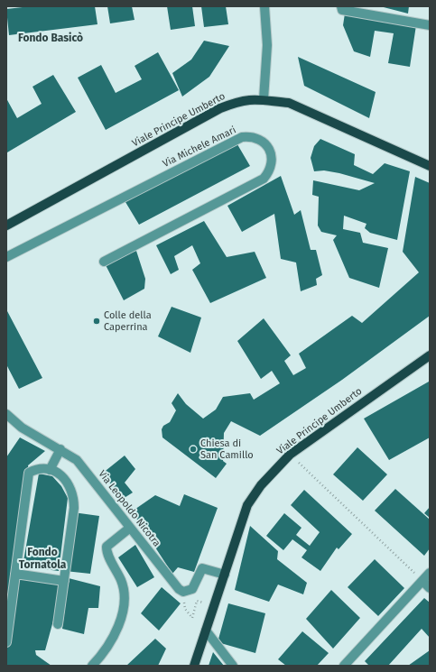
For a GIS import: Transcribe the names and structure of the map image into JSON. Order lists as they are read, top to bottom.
{
  "streets": {
    "main road": ["Viale Principe Umberto"],
    "street": ["Via Michele Amari", "Via Leopoldo Nicotra"]
  },
  "districts": ["Fondo Basicò", "Fondo Tornatola"],
  "places": ["Colle della Caperrina", "Chiesa di San Camillo"]
}
